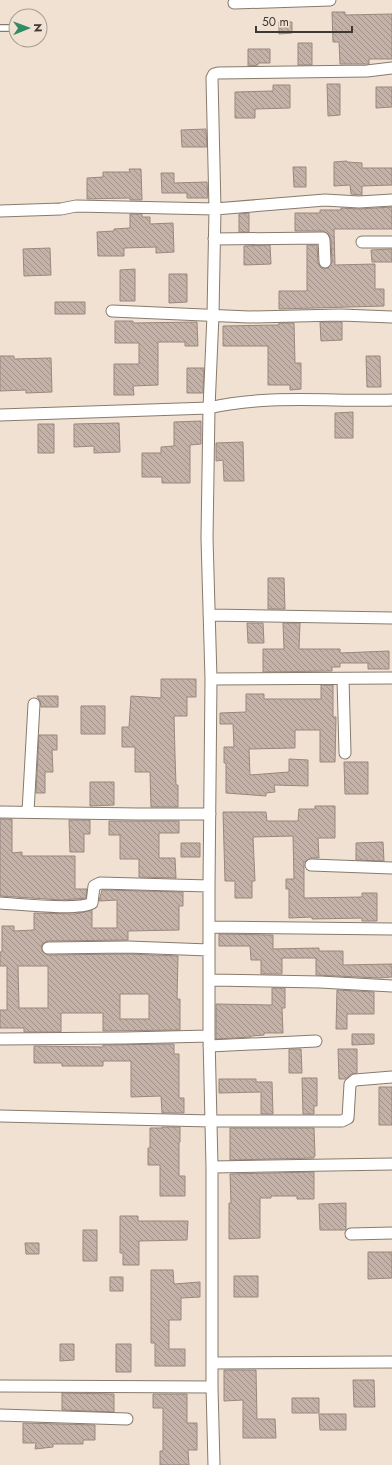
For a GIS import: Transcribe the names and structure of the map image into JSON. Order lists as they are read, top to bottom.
{
  "scale_bar": "50 m",
  "north": "right"
}
